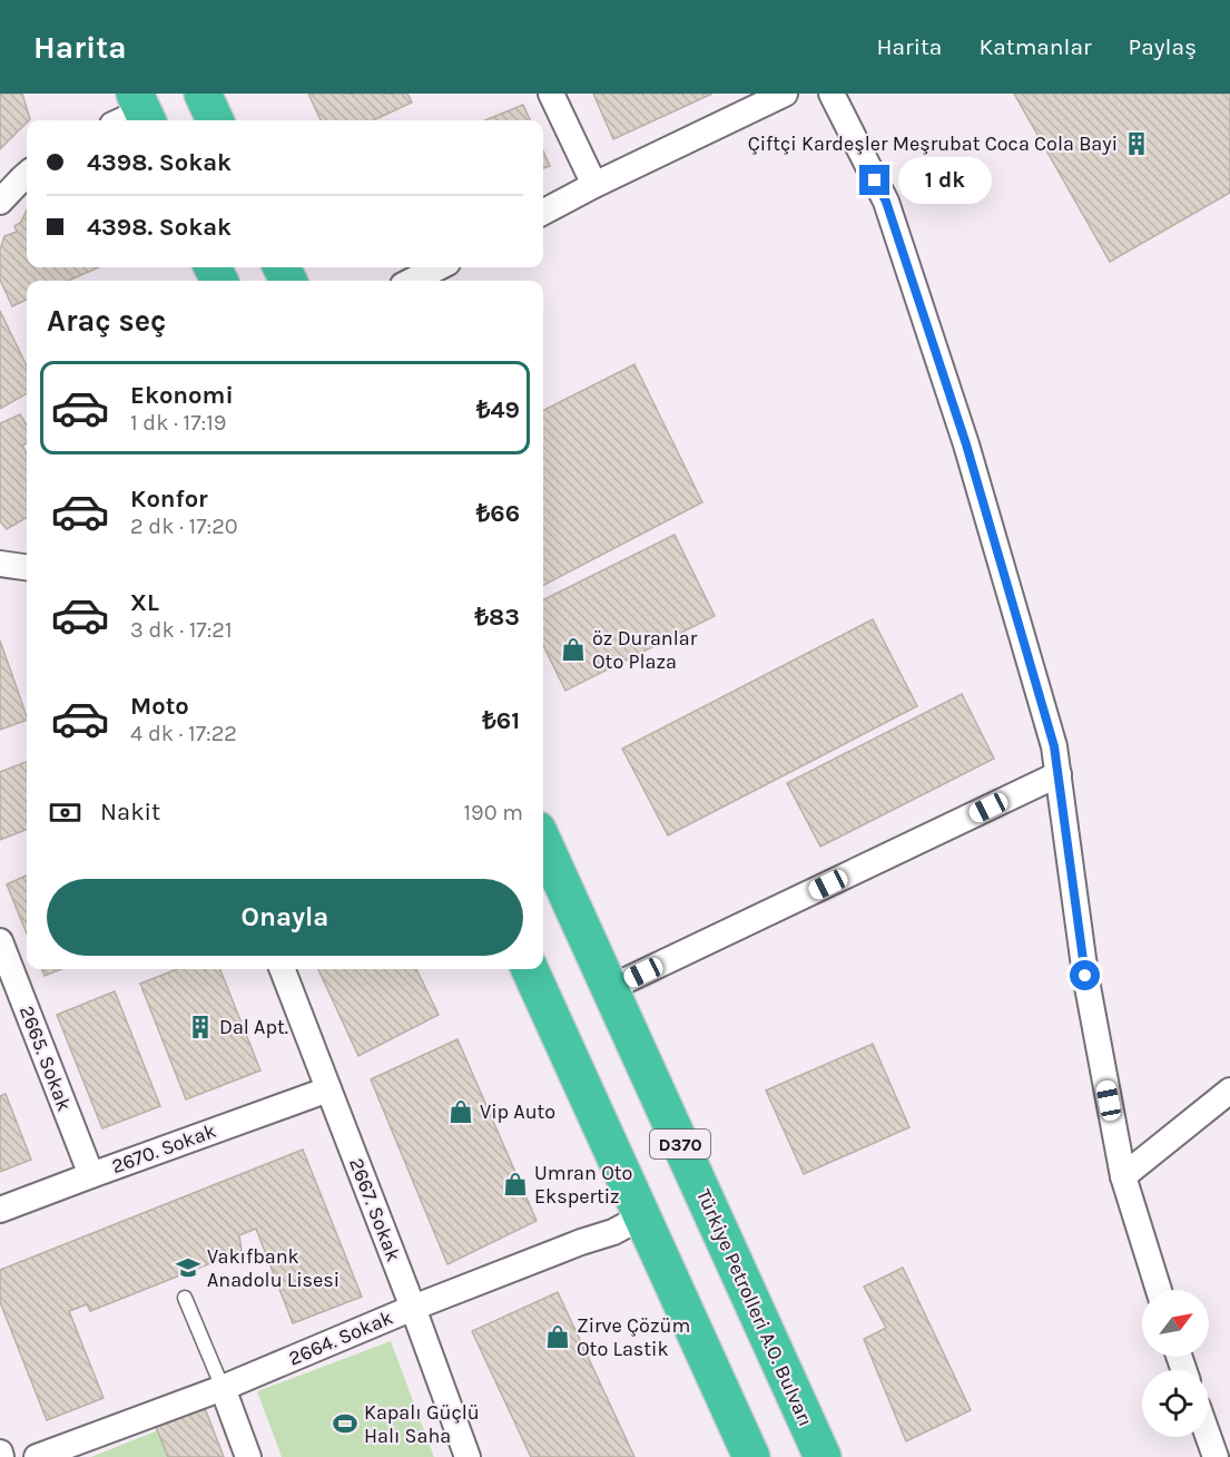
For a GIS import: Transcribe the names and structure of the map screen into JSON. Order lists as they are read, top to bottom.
{
  "streets": {
    "highway": ["D370", "Türkiye Petrolleri A.O. Bulvarı"],
    "street": [
      "2665. Sokak",
      "2670. Sokak",
      "2667. Sokak",
      "2664. Sokak"
    ]
  },
  "crossings": [
    ["2665. Sokak", "2670. Sokak"],
    ["2670. Sokak", "2667. Sokak"],
    ["2667. Sokak", "2664. Sokak"]
  ],
  "places": {
    "building": ["Çiftçi Kardeşler Meşrubat Coca Cola Bayi", "Dal Apt."],
    "shop": [
      "öz Duranlar Oto Plaza",
      "Vip Auto",
      "Umran Oto Ekspertiz",
      "Zirve Çözüm Oto Lastik"
    ],
    "school or university": ["Vakıfbank Anadolu Lisesi"],
    "sports": ["Kapalı Güçlü Halı Saha"]
  },
  "north": "top right",
  "page": {
    "header": "Harita",
    "nav": ["Harita", "Katmanlar", "Paylaş"],
    "banner": ["4398. Sokak", "4398. Sokak"],
    "bubble": "1 dk",
    "heading": "Araç seç",
    "list": [
      {
        "name": "Ekonomi",
        "note": "1 dk · 17:19",
        "value": "₺49"
      },
      {
        "name": "Konfor",
        "note": "2 dk · 17:20",
        "value": "₺66"
      },
      {
        "name": "XL",
        "note": "3 dk · 17:21",
        "value": "₺83"
      },
      {
        "name": "Moto",
        "note": "4 dk · 17:22",
        "value": "₺61"
      }
    ],
    "pay": ["Nakit", "190 m"],
    "buttons": "Onayla"
  }
}
